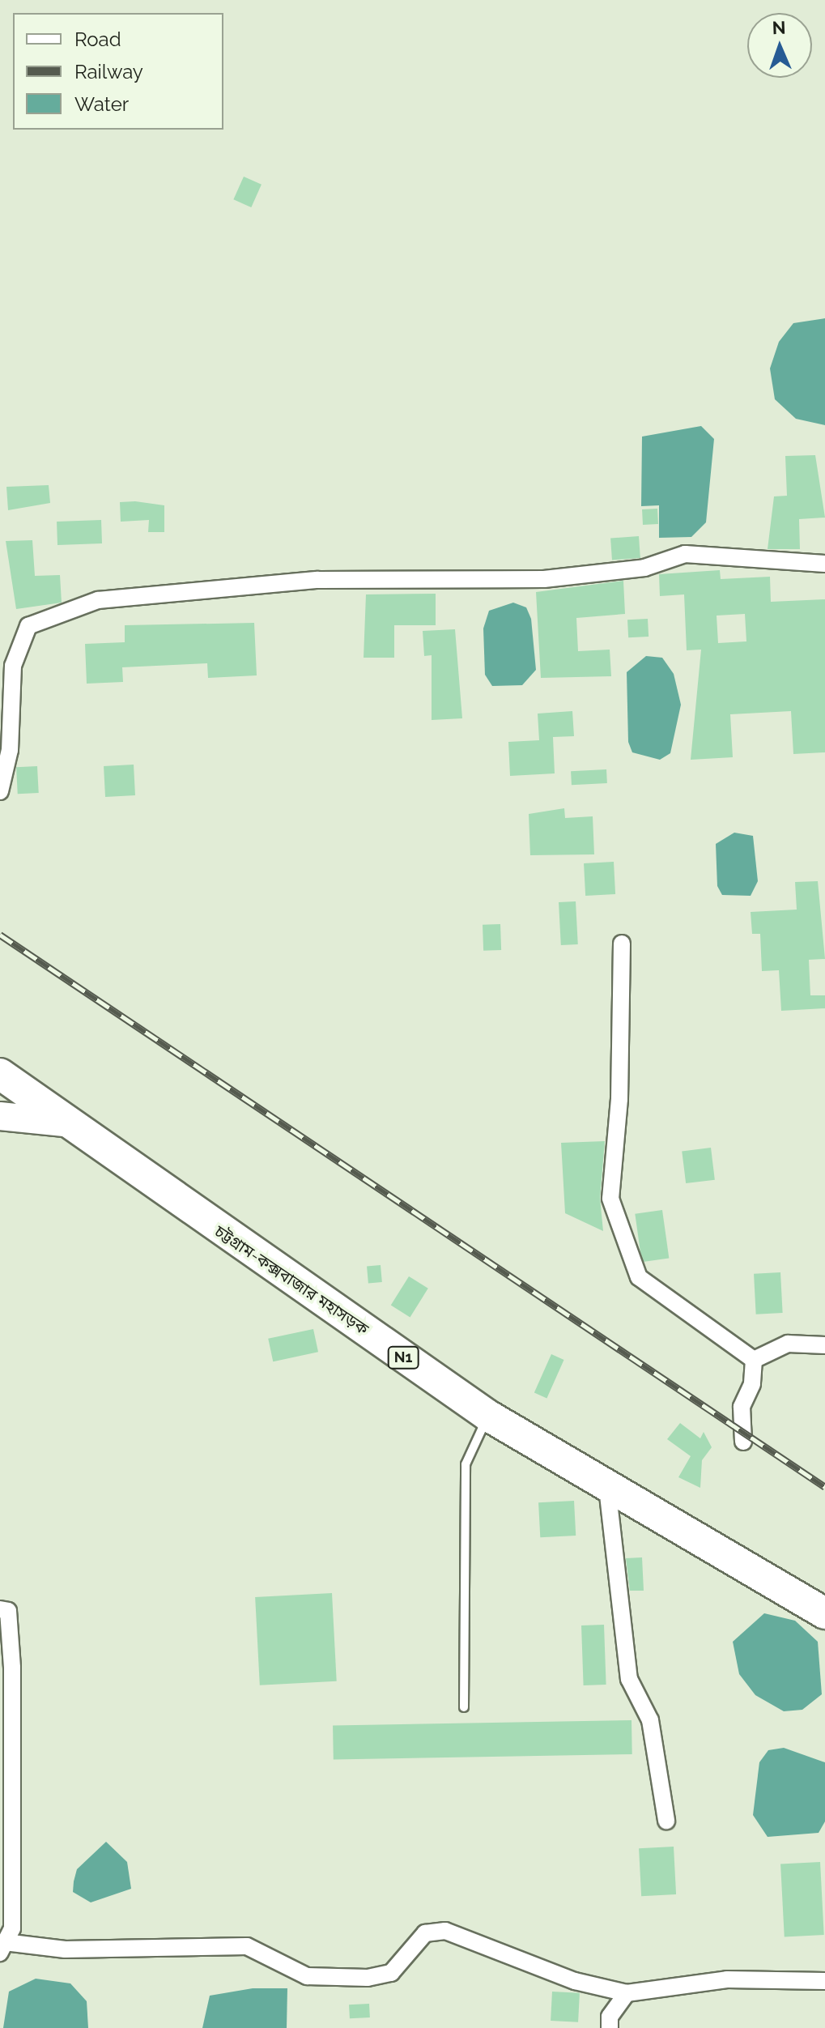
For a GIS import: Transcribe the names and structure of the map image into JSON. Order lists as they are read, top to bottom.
{
  "streets": {
    "highway": ["চট্টগ্রাম-কক্সবাজার মহাসড়ক", "N1"]
  },
  "legend": ["Road", "Railway", "Water"],
  "north": "top"
}
